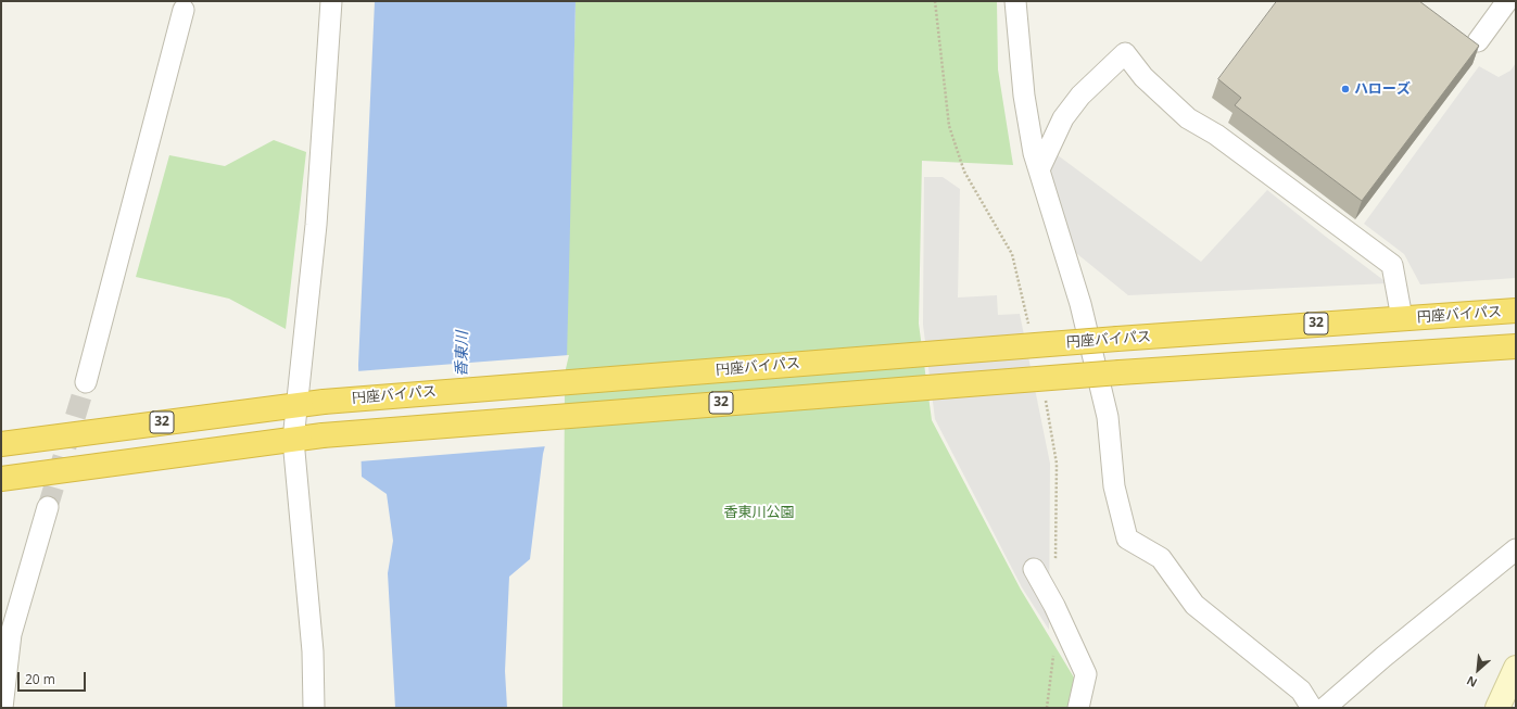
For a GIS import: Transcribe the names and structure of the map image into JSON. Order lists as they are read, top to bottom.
{
  "streets": {
    "highway": ["円座バイパス", "32"]
  },
  "water": ["香東川"],
  "parks": ["香東川公園"],
  "places": ["ハローズ"],
  "scale_bar": "20 m",
  "north": "bottom left"
}
